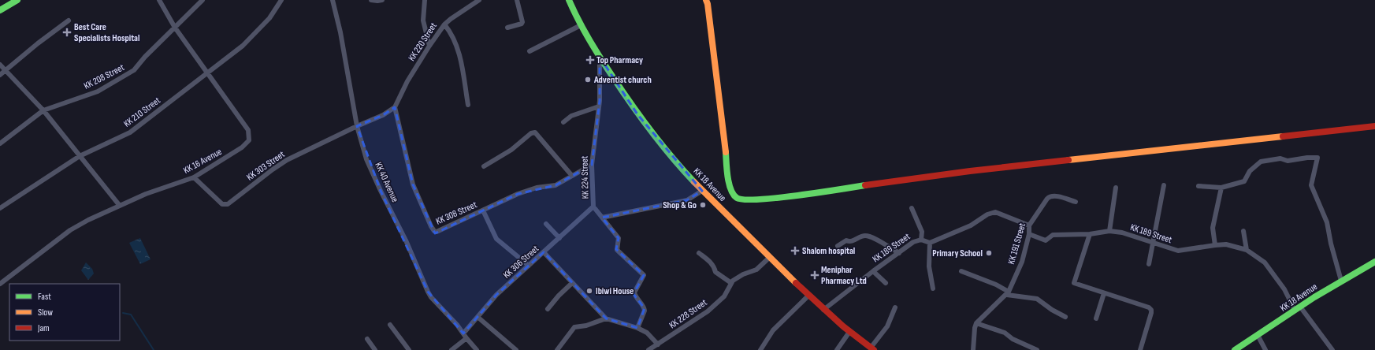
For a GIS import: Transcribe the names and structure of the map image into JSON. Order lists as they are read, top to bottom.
{
  "streets": {
    "street": [
      "KK 220 Street",
      "KK 208 Street",
      "KK 210 Street",
      "KK 16 Avenue",
      "KK 303 Street",
      "KK 224 Street",
      "KK 40 Avenue",
      "KK 18 Avenue",
      "KK 308 Street",
      "KK 189 Street",
      "KK 191 Street",
      "KK 306 Street",
      "KK 228 Street"
    ]
  },
  "crossings": [
    ["KK 220 Street", "KK 308 Street"],
    ["KK 208 Street", "KK 16 Avenue"],
    ["KK 210 Street", "KK 16 Avenue"],
    ["KK 16 Avenue", "KK 303 Street"],
    ["KK 303 Street", "KK 40 Avenue"],
    ["KK 224 Street", "KK 18 Avenue"],
    ["KK 224 Street", "KK 308 Street"],
    ["KK 224 Street", "KK 306 Street"],
    ["KK 40 Avenue", "KK 306 Street"],
    ["KK 18 Avenue", "KK 189 Street"],
    ["KK 18 Avenue", "KK 228 Street"],
    ["KK 189 Street", "KK 191 Street"]
  ],
  "places": {
    "health": [
      "Best Care Specialists Hospital",
      "Top Pharmacy",
      "Shalom hospital",
      "Meniphar Pharmacy Ltd"
    ],
    "other": [
      "Adventist church",
      "Shop & Go",
      "Primary School",
      "Ibiwi House"
    ]
  },
  "legend": ["Fast", "Slow", "Jam"]
}
